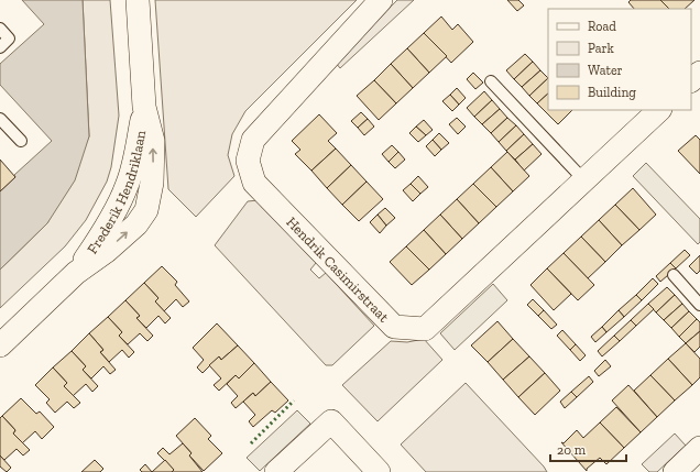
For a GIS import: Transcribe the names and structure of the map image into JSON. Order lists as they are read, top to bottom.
{
  "streets": {
    "street": ["Frederik Hendriklaan", "Hendrik Casimirstraat"]
  },
  "legend": [
    "Road",
    "Park",
    "Water",
    "Building"
  ],
  "scale_bar": "20 m"
}
